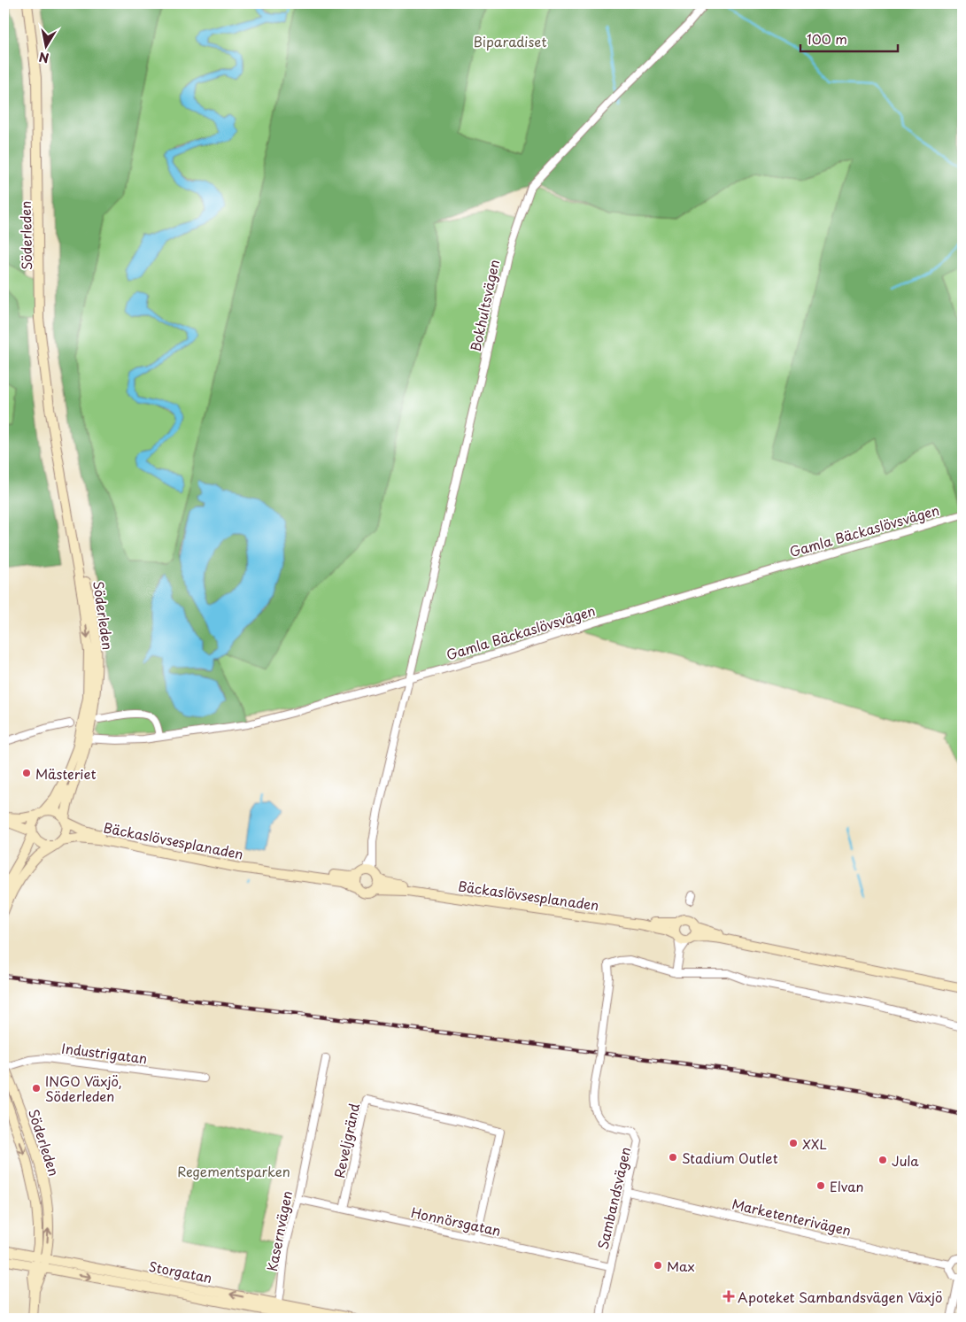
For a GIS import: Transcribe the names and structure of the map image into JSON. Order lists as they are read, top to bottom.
{
  "streets": {
    "street": [
      "Söderleden",
      "Bokhultsvägen",
      "Gamla Bäckaslövsvägen",
      "Bäckaslövsesplanaden",
      "Industrigatan",
      "Reveljgränd",
      "Sambandsvägen",
      "Marketenterivägen",
      "Honnörsgatan",
      "Kasernvägen",
      "Storgatan"
    ]
  },
  "crossings": [
    ["Söderleden", "Gamla Bäckaslövsvägen"],
    ["Söderleden", "Bäckaslövsesplanaden"],
    ["Söderleden", "Industrigatan"],
    ["Söderleden", "Storgatan"],
    ["Bokhultsvägen", "Gamla Bäckaslövsvägen"],
    ["Bokhultsvägen", "Bäckaslövsesplanaden"],
    ["Reveljgränd", "Honnörsgatan"],
    ["Sambandsvägen", "Marketenterivägen"],
    ["Sambandsvägen", "Honnörsgatan"],
    ["Honnörsgatan", "Kasernvägen"],
    ["Kasernvägen", "Storgatan"]
  ],
  "parks": ["Biparadiset", "Regementsparken"],
  "places": {
    "other": [
      "Mästeriet",
      "INGO Växjö, Söderleden",
      "XXL",
      "Stadium Outlet",
      "Jula",
      "Elvan",
      "Max"
    ],
    "health": ["Apoteket Sambandsvägen Växjö"]
  },
  "scale_bar": "100 m",
  "north": "bottom"
}
